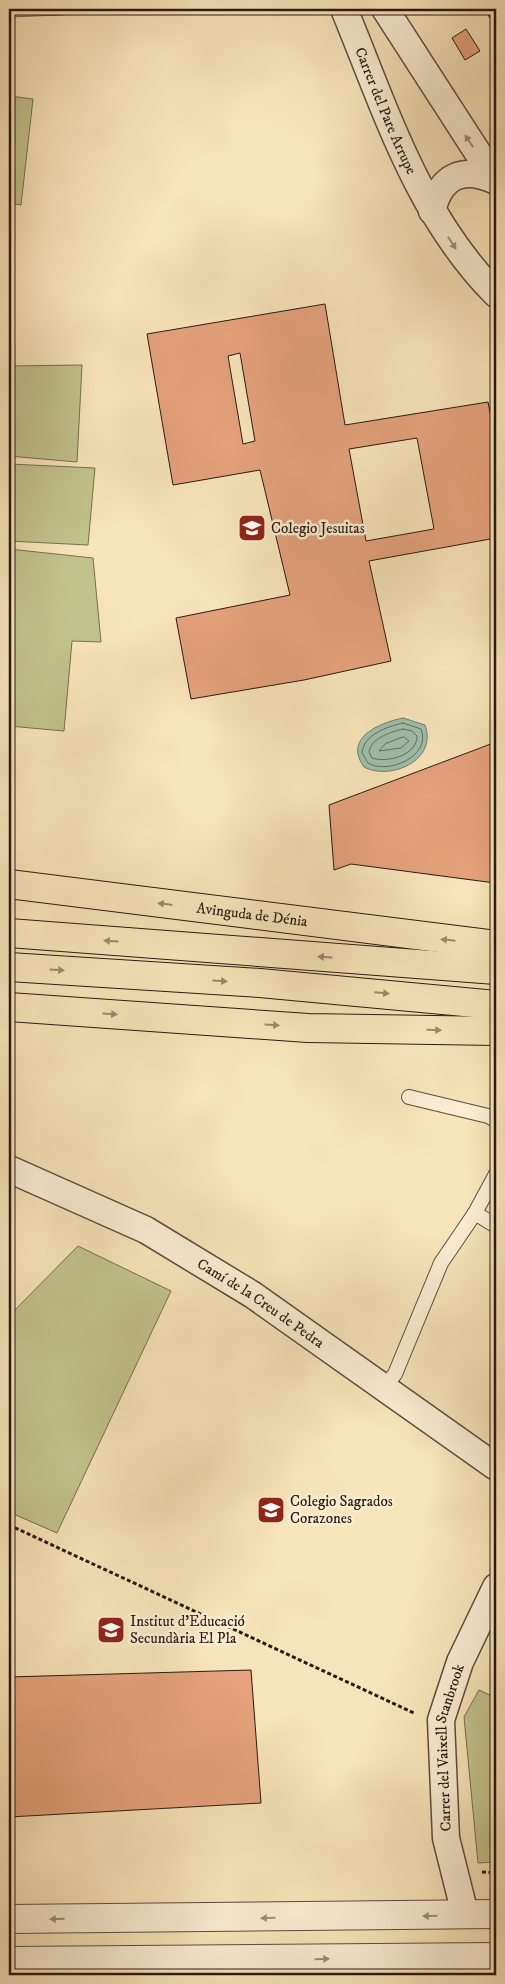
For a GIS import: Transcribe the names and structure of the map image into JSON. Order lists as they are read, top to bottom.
{
  "streets": {
    "main road": ["Avinguda de Dénia"],
    "street": ["Carrer del Pare Arrupe", "Camí de la Creu de Pedra", "Carrer del Vaixell Stanbrook"]
  },
  "places": {
    "school or university": ["Colegio Jesuitas", "Colegio Sagrados Corazones", "Institut d'Educació Secundària El Pla"]
  }
}
